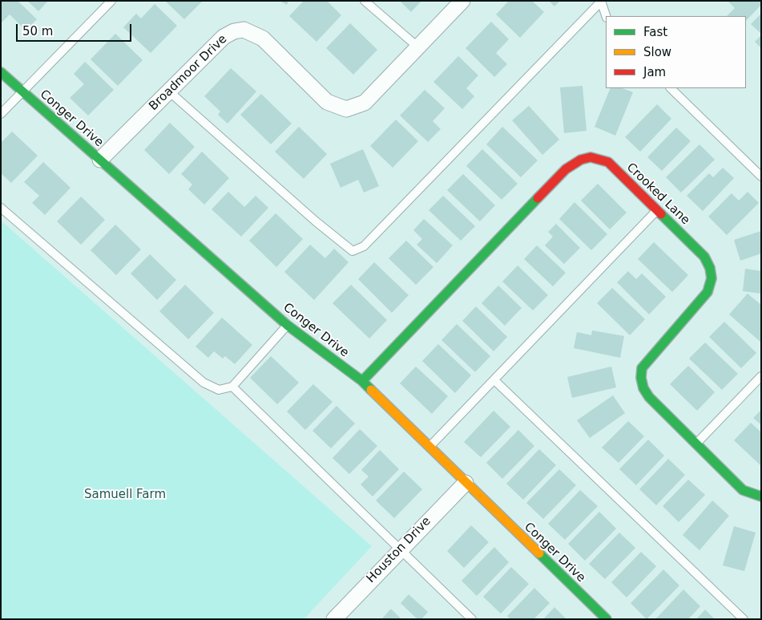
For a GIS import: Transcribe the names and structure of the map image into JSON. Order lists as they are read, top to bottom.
{
  "streets": {
    "street": [
      "Broadmoor Drive",
      "Conger Drive",
      "Crooked Lane",
      "Houston Drive"
    ]
  },
  "crossings": [
    ["Broadmoor Drive", "Conger Drive"],
    ["Conger Drive", "Crooked Lane"],
    ["Conger Drive", "Houston Drive"]
  ],
  "parks": ["Samuell Farm"],
  "legend": ["Fast", "Slow", "Jam"],
  "scale_bar": "50 m"
}
